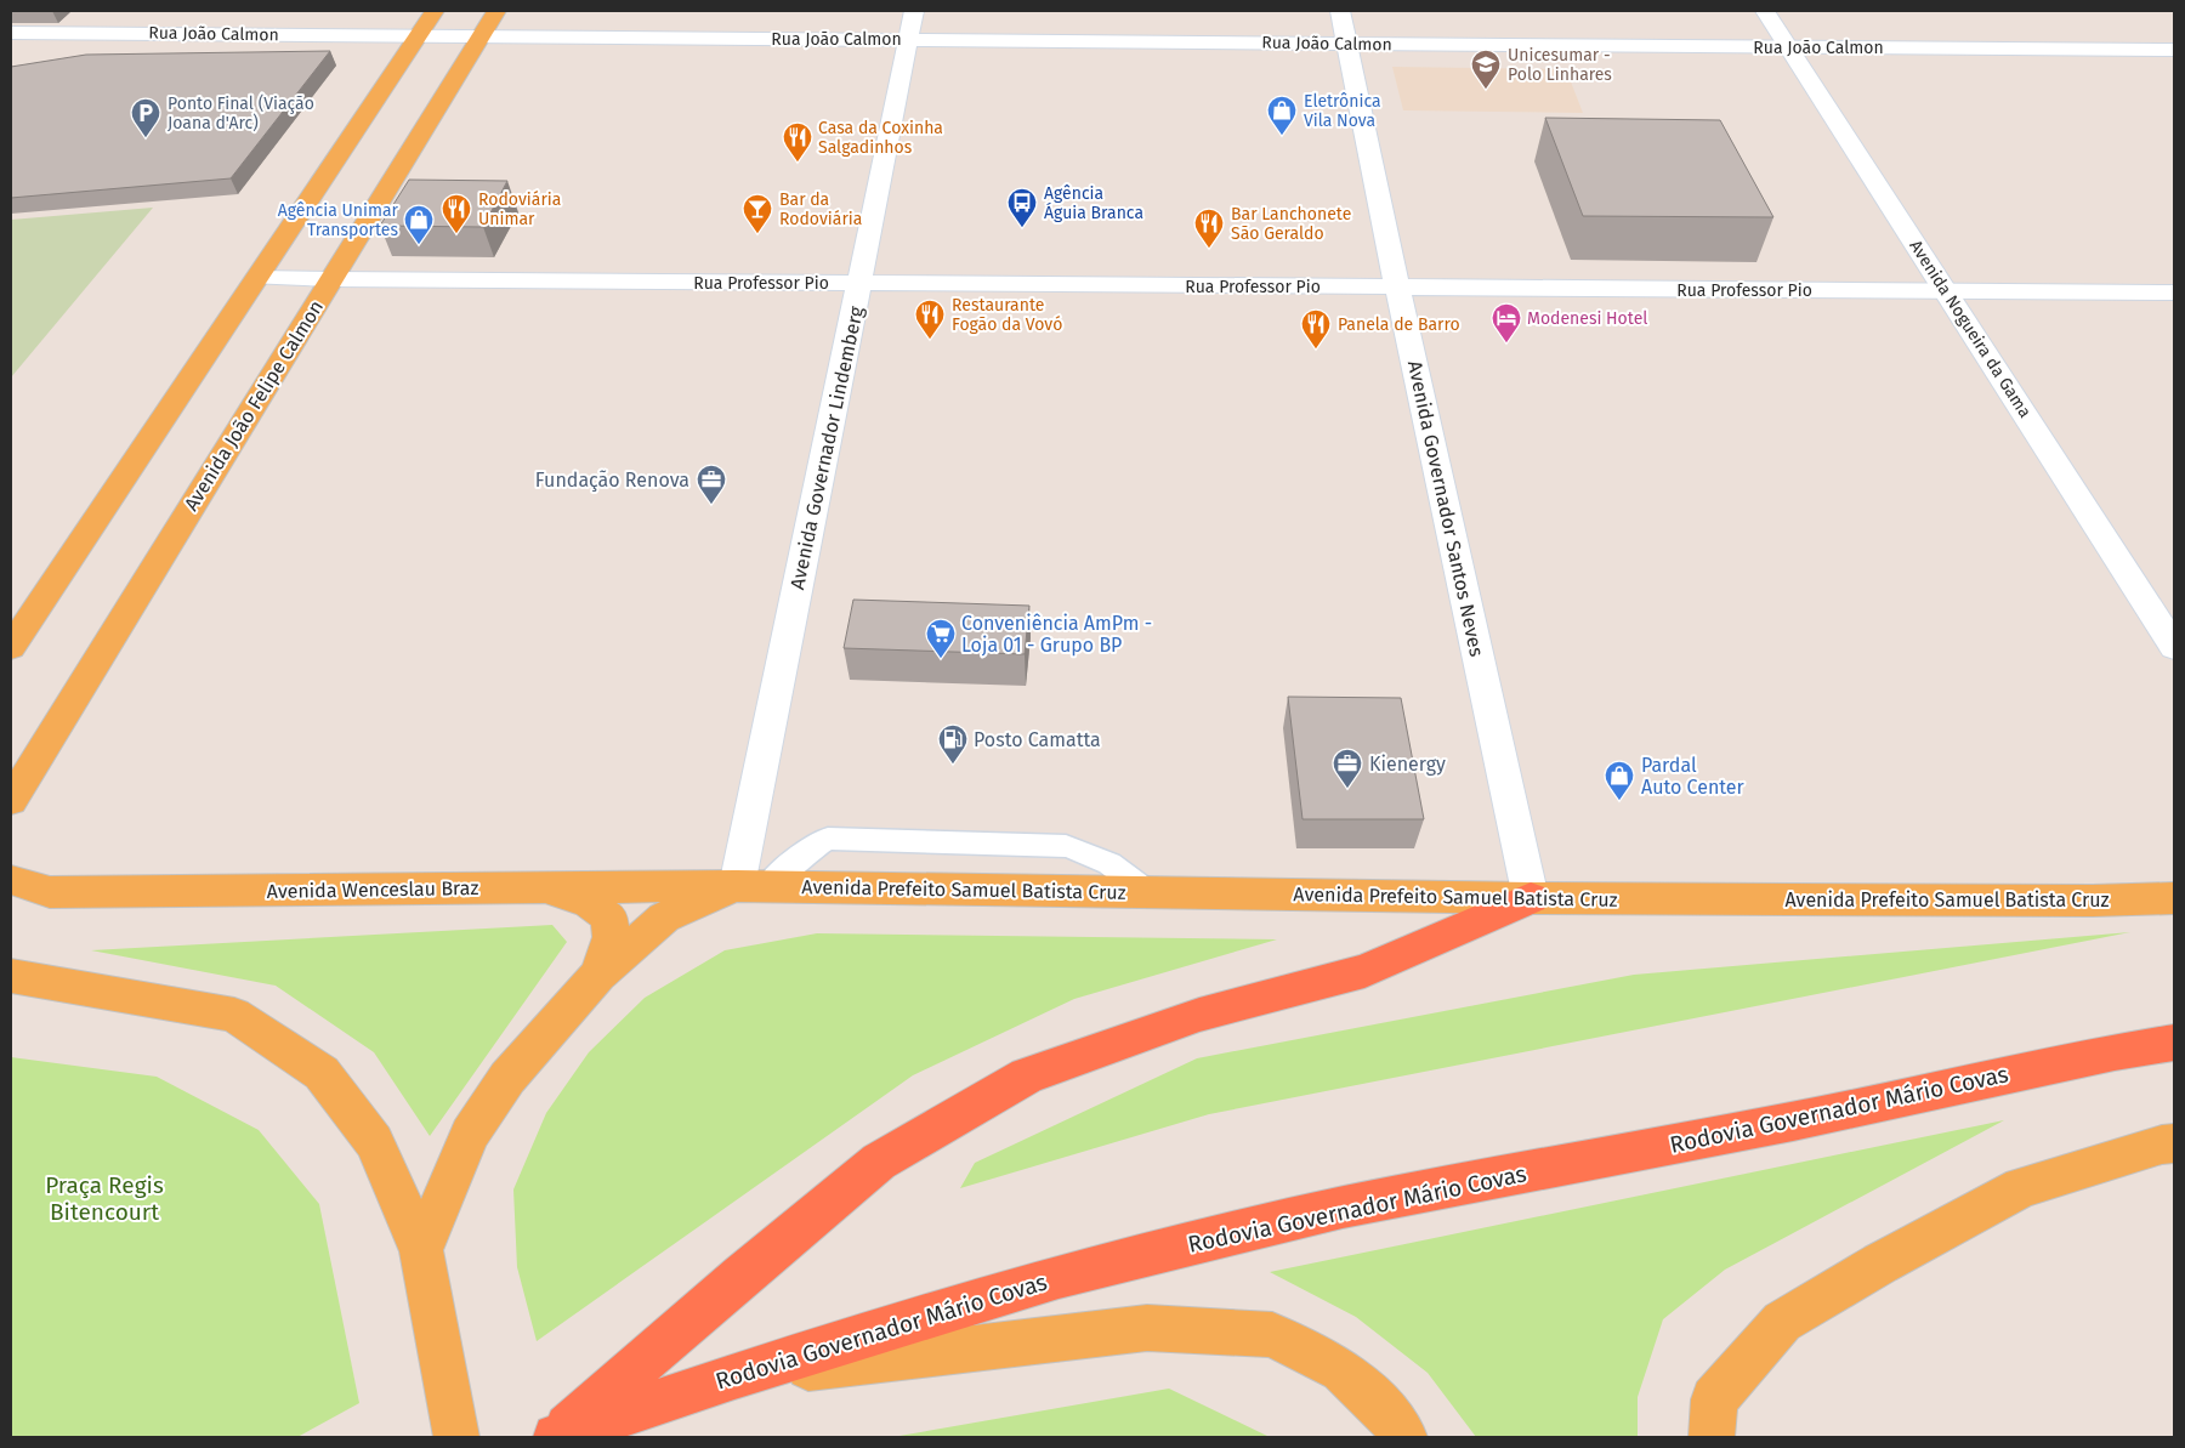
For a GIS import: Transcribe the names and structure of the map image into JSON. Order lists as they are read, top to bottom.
{
  "streets": {
    "highway": ["Rodovia Governador Mário Covas"],
    "main road": ["Avenida João Felipe Calmon", "Avenida Wenceslau Braz", "Avenida Prefeito Samuel Batista Cruz"],
    "street": [
      "Rua João Calmon",
      "Rua Professor Pio",
      "Avenida Nogueira da Gama",
      "Avenida Governador Lindemberg",
      "Avenida Governador Santos Neves"
    ]
  },
  "crossings": [
    ["Rua João Calmon", "Avenida Nogueira da Gama"],
    ["Rua João Calmon", "Avenida João Felipe Calmon"],
    ["Rua João Calmon", "Avenida Governador Lindemberg"],
    ["Rua João Calmon", "Avenida Governador Santos Neves"],
    ["Rua Professor Pio", "Avenida Nogueira da Gama"],
    ["Rua Professor Pio", "Avenida João Felipe Calmon"],
    ["Rua Professor Pio", "Avenida Governador Lindemberg"],
    ["Rua Professor Pio", "Avenida Governador Santos Neves"],
    ["Avenida Governador Lindemberg", "Avenida Wenceslau Braz"],
    ["Avenida Governador Lindemberg", "Avenida Prefeito Samuel Batista Cruz"],
    ["Avenida Governador Santos Neves", "Avenida Prefeito Samuel Batista Cruz"],
    ["Avenida Wenceslau Braz", "Avenida Prefeito Samuel Batista Cruz"]
  ],
  "parks": ["Praça Regis Bitencourt"],
  "places": {
    "school or university": ["Unicesumar - Polo Linhares"],
    "shop": ["Eletrônica Vila Nova", "Agência Unimar Transportes", "Pardal Auto Center"],
    "parking": ["Ponto Final (Viação Joana d'Arc)"],
    "restaurant": [
      "Casa da Coxinha Salgadinhos",
      "Rodoviária Unimar",
      "Bar Lanchonete São Geraldo",
      "Restaurante Fogão da Vovó",
      "Panela de Barro"
    ],
    "bus stop": ["Agência Águia Branca"],
    "bar": ["Bar da Rodoviária"],
    "hotel": ["Modenesi Hotel"],
    "office": ["Fundação Renova", "Kienergy"],
    "supermarket": ["Conveniência AmPm - Loja 01 - Grupo BP"],
    "fuel station": ["Posto Camatta"]
  }
}
